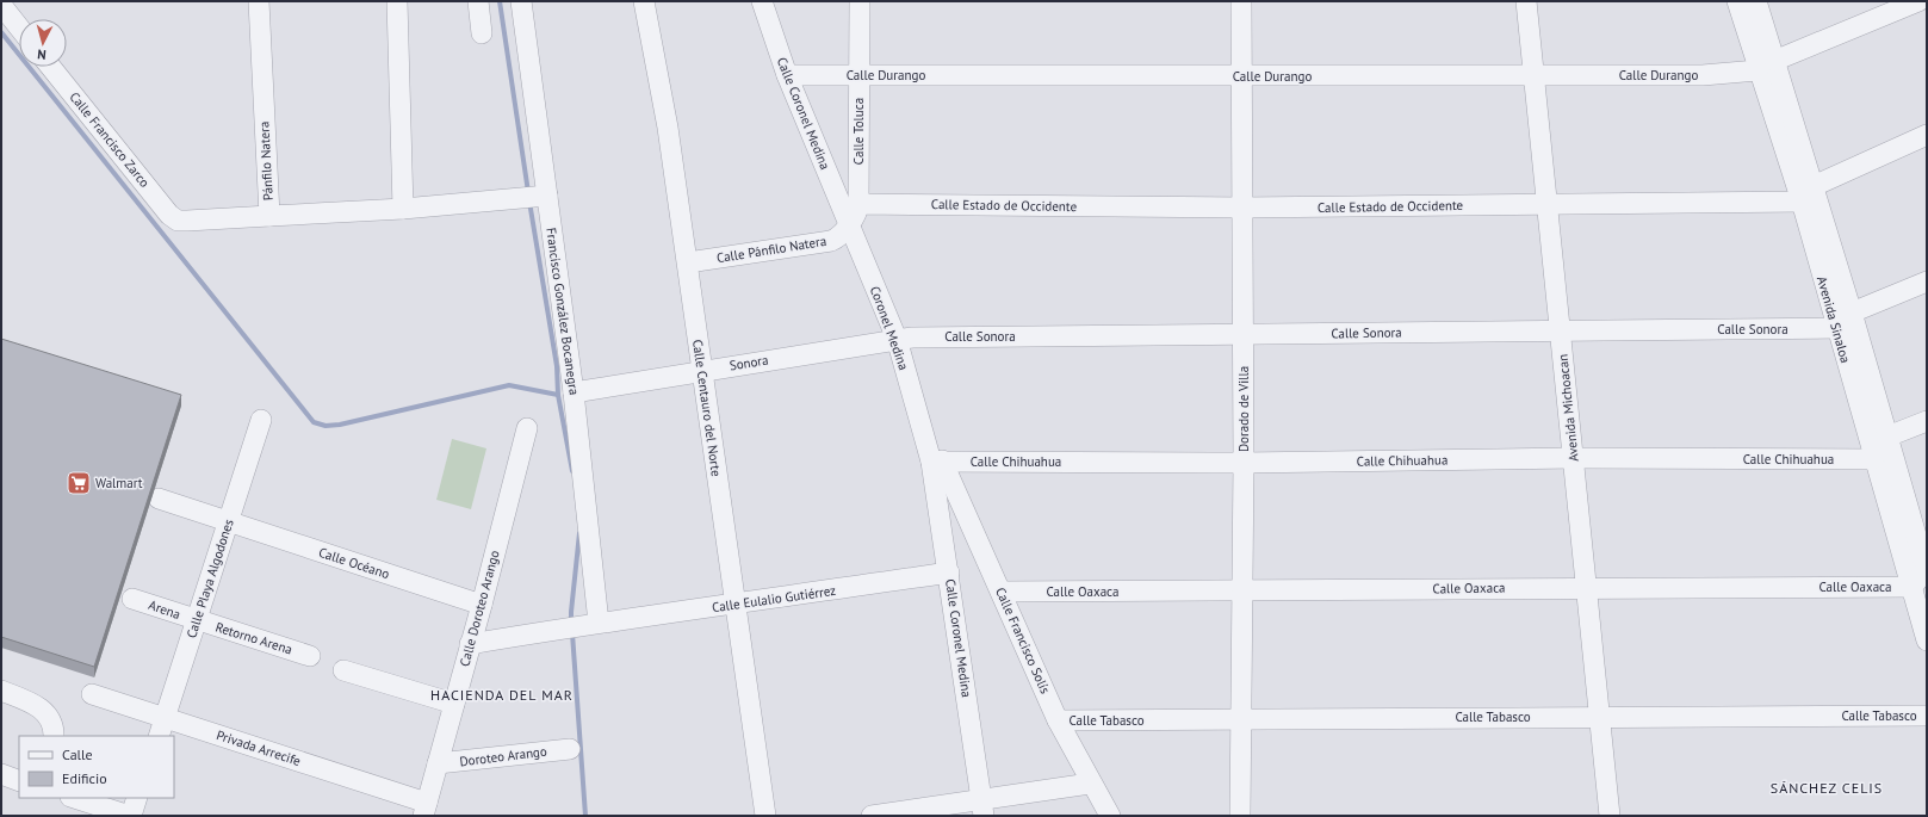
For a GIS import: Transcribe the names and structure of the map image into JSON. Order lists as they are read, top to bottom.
{
  "streets": {
    "street": [
      "Calle Durango",
      "Calle Coronel Medina",
      "Calle Toluca",
      "Calle Francisco Zarco",
      "Pánfilo Natera",
      "Calle Estado de Occidente",
      "Calle Pánfilo Natera",
      "Francisco González Bocanegra",
      "Avenida Sinaloa",
      "Coronel Medina",
      "Calle Sonora",
      "Sonora",
      "Calle Centauro del Norte",
      "Avenida Michoacan",
      "Dorado de Villa",
      "Calle Chihuahua",
      "Calle Océano",
      "Calle Playa Algodones",
      "Calle Oaxaca",
      "Calle Eulalio Gutiérrez",
      "Calle Doroteo Arango",
      "Arena",
      "Retorno Arena",
      "Calle Francisco Solís",
      "Calle Tabasco",
      "Privada Arrecife",
      "Doroteo Arango"
    ]
  },
  "crossings": [
    ["Calle Durango", "Calle Coronel Medina"],
    ["Calle Durango", "Calle Toluca"],
    ["Calle Durango", "Avenida Sinaloa"],
    ["Calle Durango", "Avenida Michoacan"],
    ["Calle Durango", "Dorado de Villa"],
    ["Calle Coronel Medina", "Calle Pánfilo Natera"],
    ["Calle Coronel Medina", "Coronel Medina"],
    ["Calle Coronel Medina", "Calle Chihuahua"],
    ["Calle Coronel Medina", "Calle Eulalio Gutiérrez"],
    ["Calle Coronel Medina", "Calle Francisco Solís"],
    ["Calle Toluca", "Calle Estado de Occidente"],
    ["Calle Francisco Zarco", "Pánfilo Natera"],
    ["Pánfilo Natera", "Francisco González Bocanegra"],
    ["Calle Estado de Occidente", "Avenida Sinaloa"],
    ["Calle Estado de Occidente", "Avenida Michoacan"],
    ["Calle Estado de Occidente", "Dorado de Villa"],
    ["Calle Pánfilo Natera", "Coronel Medina"],
    ["Calle Pánfilo Natera", "Calle Centauro del Norte"],
    ["Francisco González Bocanegra", "Sonora"],
    ["Francisco González Bocanegra", "Calle Eulalio Gutiérrez"],
    ["Avenida Sinaloa", "Calle Sonora"],
    ["Avenida Sinaloa", "Calle Chihuahua"],
    ["Avenida Sinaloa", "Calle Oaxaca"],
    ["Coronel Medina", "Calle Sonora"],
    ["Coronel Medina", "Sonora"],
    ["Coronel Medina", "Calle Chihuahua"],
    ["Coronel Medina", "Calle Francisco Solís"],
    ["Calle Sonora", "Sonora"],
    ["Calle Sonora", "Avenida Michoacan"],
    ["Calle Sonora", "Dorado de Villa"],
    ["Sonora", "Calle Centauro del Norte"],
    ["Calle Centauro del Norte", "Calle Eulalio Gutiérrez"],
    ["Avenida Michoacan", "Calle Chihuahua"],
    ["Avenida Michoacan", "Calle Oaxaca"],
    ["Avenida Michoacan", "Calle Tabasco"],
    ["Dorado de Villa", "Calle Chihuahua"],
    ["Dorado de Villa", "Calle Oaxaca"],
    ["Dorado de Villa", "Calle Tabasco"],
    ["Calle Chihuahua", "Calle Francisco Solís"],
    ["Calle Océano", "Calle Playa Algodones"],
    ["Calle Océano", "Calle Doroteo Arango"],
    ["Calle Playa Algodones", "Arena"],
    ["Calle Playa Algodones", "Retorno Arena"],
    ["Calle Playa Algodones", "Privada Arrecife"],
    ["Calle Oaxaca", "Calle Francisco Solís"],
    ["Calle Eulalio Gutiérrez", "Calle Doroteo Arango"],
    ["Calle Doroteo Arango", "Privada Arrecife"],
    ["Calle Doroteo Arango", "Doroteo Arango"],
    ["Arena", "Retorno Arena"],
    ["Calle Francisco Solís", "Calle Tabasco"]
  ],
  "districts": ["HACIENDA DEL MAR", "SÁNCHEZ CELIS"],
  "places": {
    "supermarket": ["Walmart"]
  },
  "legend": ["Calle", "Edificio"],
  "north": "bottom"
}
